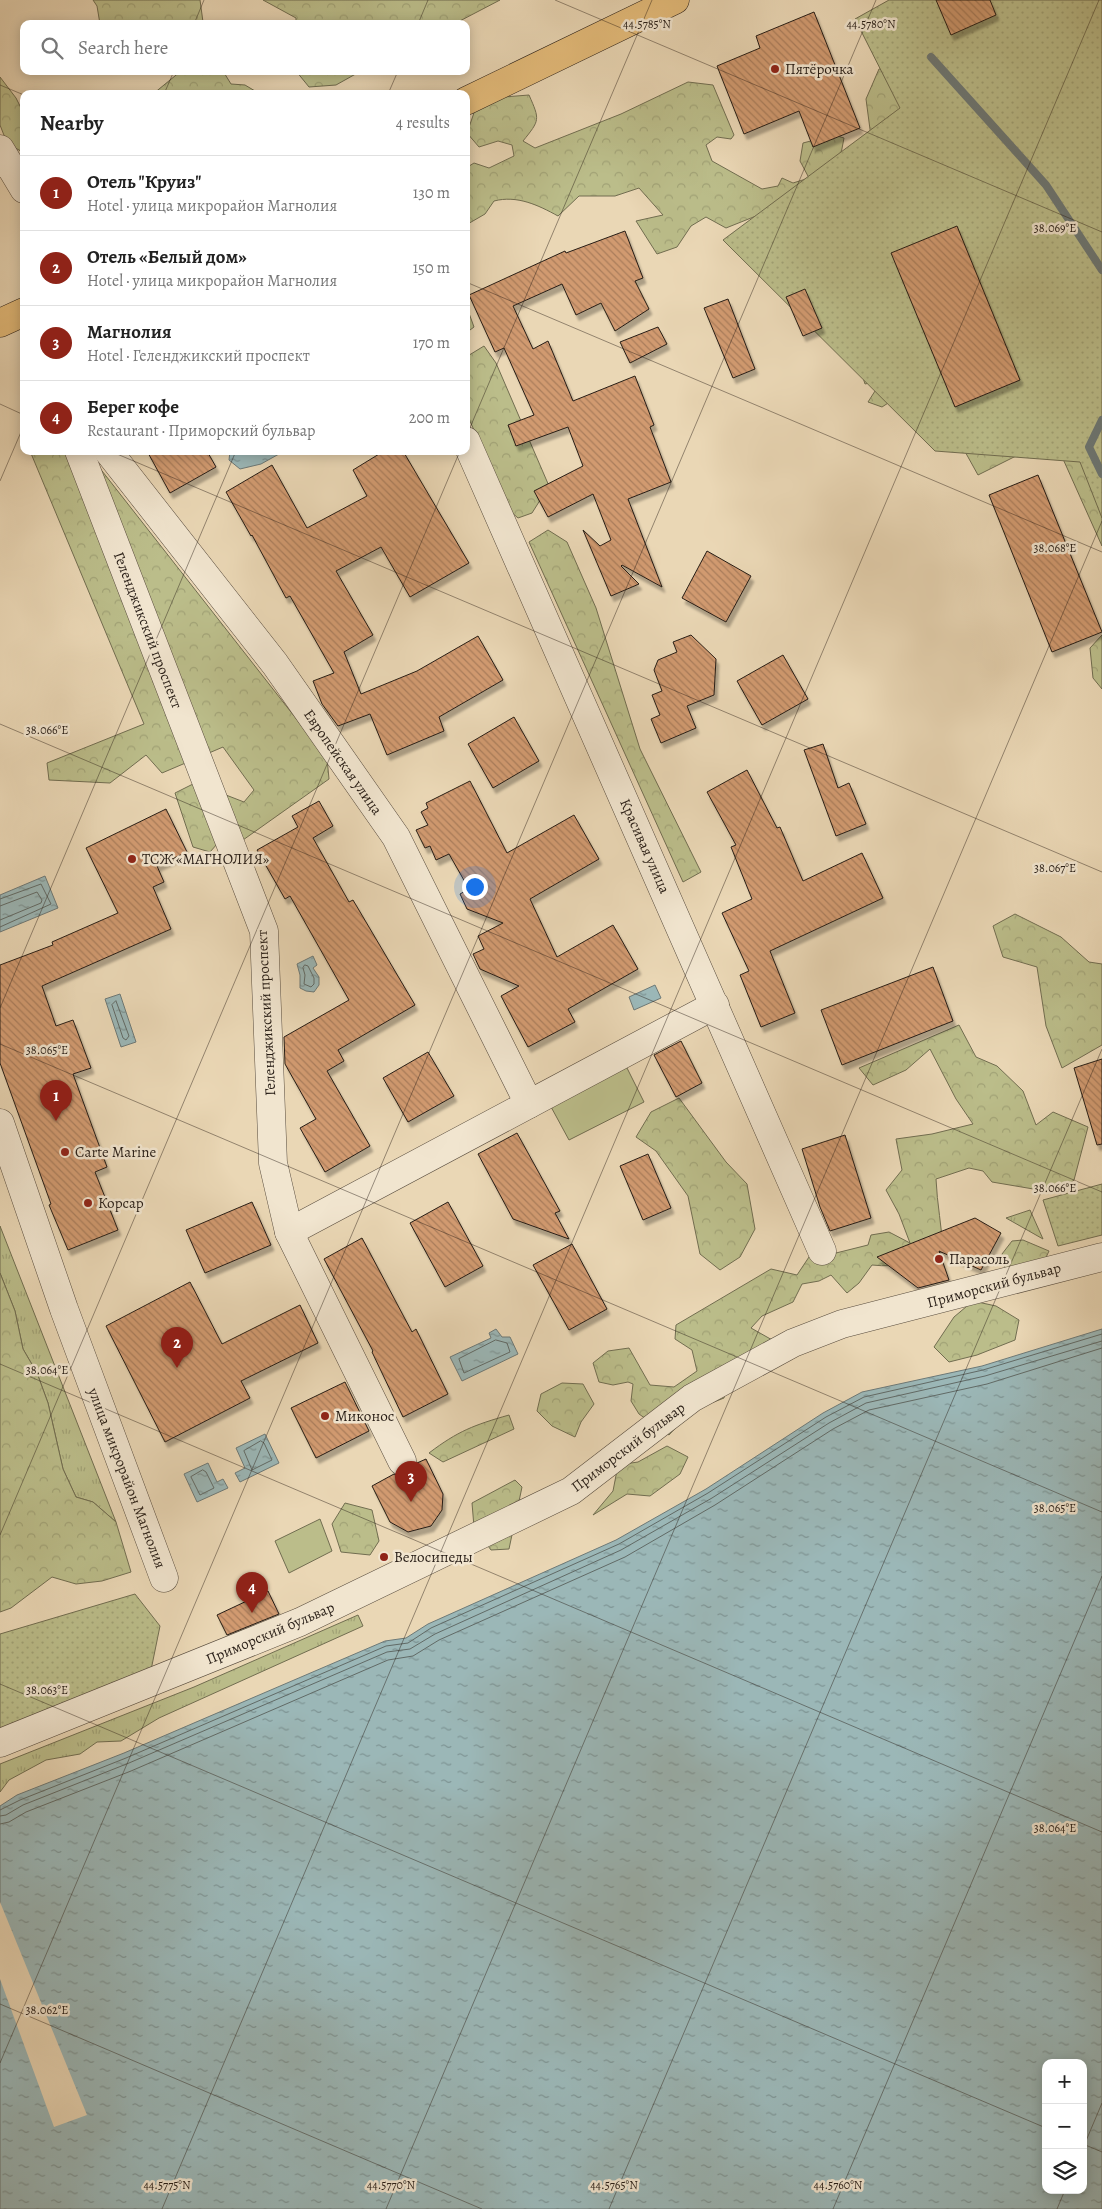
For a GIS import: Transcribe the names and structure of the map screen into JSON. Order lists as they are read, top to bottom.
{
  "streets": {
    "street": [
      "Геленджикский проспект",
      "Европейская улица",
      "Красивая улица",
      "Приморский бульвар",
      "улица микрорайон Магнолия"
    ]
  },
  "places": [
    "Пятёрочка",
    "ТСЖ «МАГНОЛИЯ»",
    "Carte Marine",
    "Корсар",
    "Парасоль",
    "Миконос",
    "Велосипеды"
  ],
  "page": {
    "search": "Search here",
    "heading": ["Nearby", "4 results"],
    "list": [
      {
        "mark": "1",
        "name": "Отель \"Круиз\"",
        "note": "Hotel · улица микрорайон Магнолия",
        "value": "130 m"
      },
      {
        "mark": "2",
        "name": "Отель «Белый дом»",
        "note": "Hotel · улица микрорайон Магнолия",
        "value": "150 m"
      },
      {
        "mark": "3",
        "name": "Магнолия",
        "note": "Hotel · Геленджикский проспект",
        "value": "170 m"
      },
      {
        "mark": "4",
        "name": "Берег кофе",
        "note": "Restaurant · Приморский бульвар",
        "value": "200 m"
      }
    ],
    "pins": [
      "1",
      "2",
      "3",
      "4"
    ],
    "map_buttons": ["+", "−"]
  },
  "coordinates": [
    "44.5785°N",
    "44.5780°N",
    "38.069°E",
    "38.068°E",
    "38.066°E",
    "38.067°E",
    "38.065°E",
    "38.064°E",
    "38.063°E",
    "38.062°E",
    "44.5775°N",
    "44.5770°N",
    "44.5765°N",
    "44.5760°N"
  ]
}
